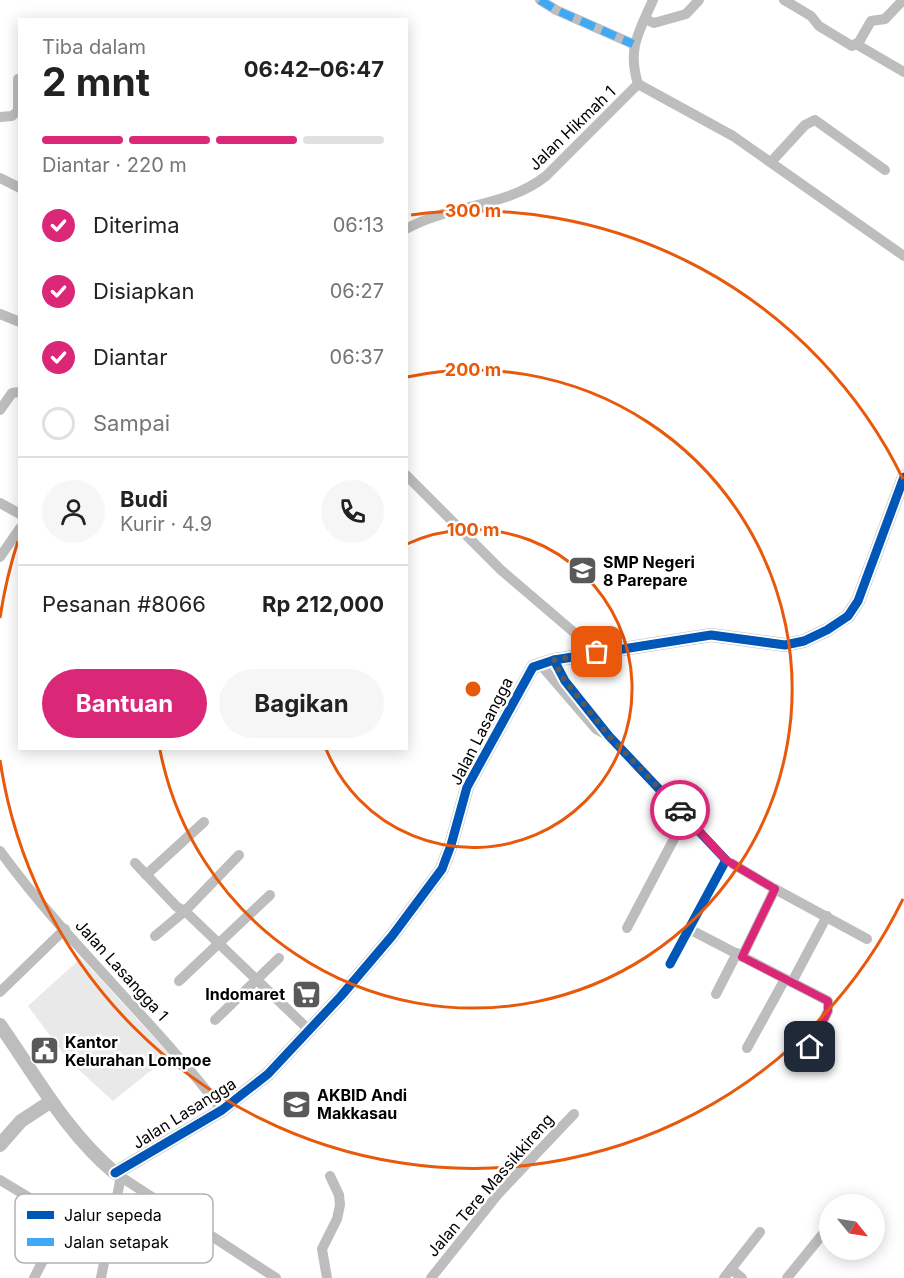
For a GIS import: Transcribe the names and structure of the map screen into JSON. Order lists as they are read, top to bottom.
{
  "streets": {
    "street": [
      "Jalan Hikmah 1",
      "Jalan Lasangga",
      "Jalan Lasangga 1",
      "Jalan Tere Massikkireng"
    ]
  },
  "crossings": [
    ["Jalan Lasangga", "Jalan Lasangga 1"]
  ],
  "places": {
    "school or university": ["SMP Negeri 8 Parepare", "AKBID Andi Makkasau"],
    "supermarket": ["Indomaret"],
    "public building": ["Kantor Kelurahan Lompoe"]
  },
  "legend": ["Jalur sepeda", "Jalan setapak"],
  "north": "bottom right",
  "page": {
    "heading": ["2 mnt", "Tiba dalam", "06:42–06:47"],
    "panel": [
      "Budi",
      "Kurir · 4.9",
      "Pesanan #8066",
      "Rp 212,000"
    ],
    "bar": "Diantar · 220 m",
    "list": [
      ["Diterima", "06:13"],
      ["Disiapkan", "06:27"],
      ["Diantar", "06:37"],
      "Sampai"
    ],
    "buttons": ["Bantuan", "Bagikan"]
  },
  "rings": ["300 m", "200 m", "100 m"]
}
